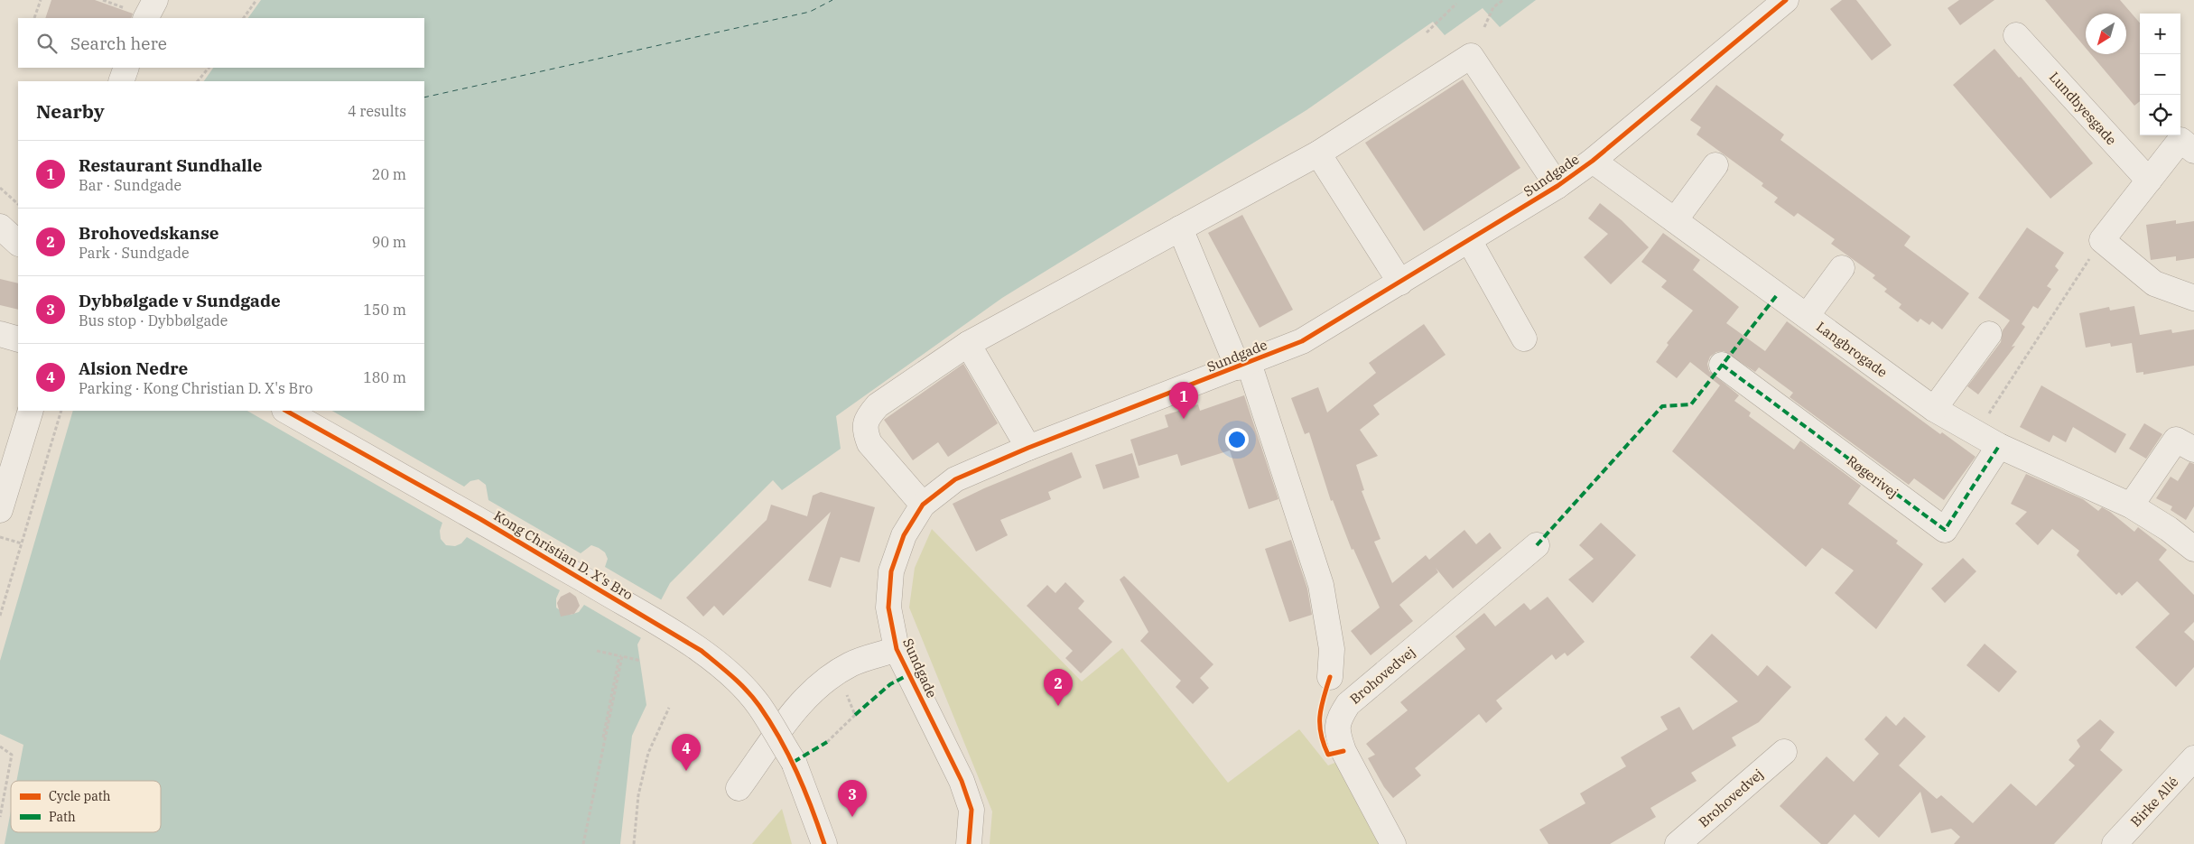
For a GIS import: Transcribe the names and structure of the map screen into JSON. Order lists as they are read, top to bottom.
{
  "streets": {
    "street": [
      "Lundbyesgade",
      "Sundgade",
      "Langbrogade",
      "Røgerivej",
      "Kong Christian D. X's Bro",
      "Brohovedvej",
      "Birke Allé"
    ]
  },
  "crossings": [
    ["Sundgade", "Langbrogade"],
    ["Langbrogade", "Røgerivej"]
  ],
  "legend": ["Cycle path", "Path"],
  "north": "bottom left",
  "page": {
    "map_buttons": ["+", "−"],
    "search": "Search here",
    "heading": ["Nearby", "4 results"],
    "list": [
      {
        "mark": "1",
        "name": "Restaurant Sundhalle",
        "note": "Bar · Sundgade",
        "value": "20 m"
      },
      {
        "mark": "2",
        "name": "Brohovedskanse",
        "note": "Park · Sundgade",
        "value": "90 m"
      },
      {
        "mark": "3",
        "name": "Dybbølgade v Sundgade",
        "note": "Bus stop · Dybbølgade",
        "value": "150 m"
      },
      {
        "mark": "4",
        "name": "Alsion Nedre",
        "note": "Parking · Kong Christian D. X's Bro",
        "value": "180 m"
      }
    ],
    "pins": [
      "1",
      "2",
      "4",
      "3"
    ]
  }
}
